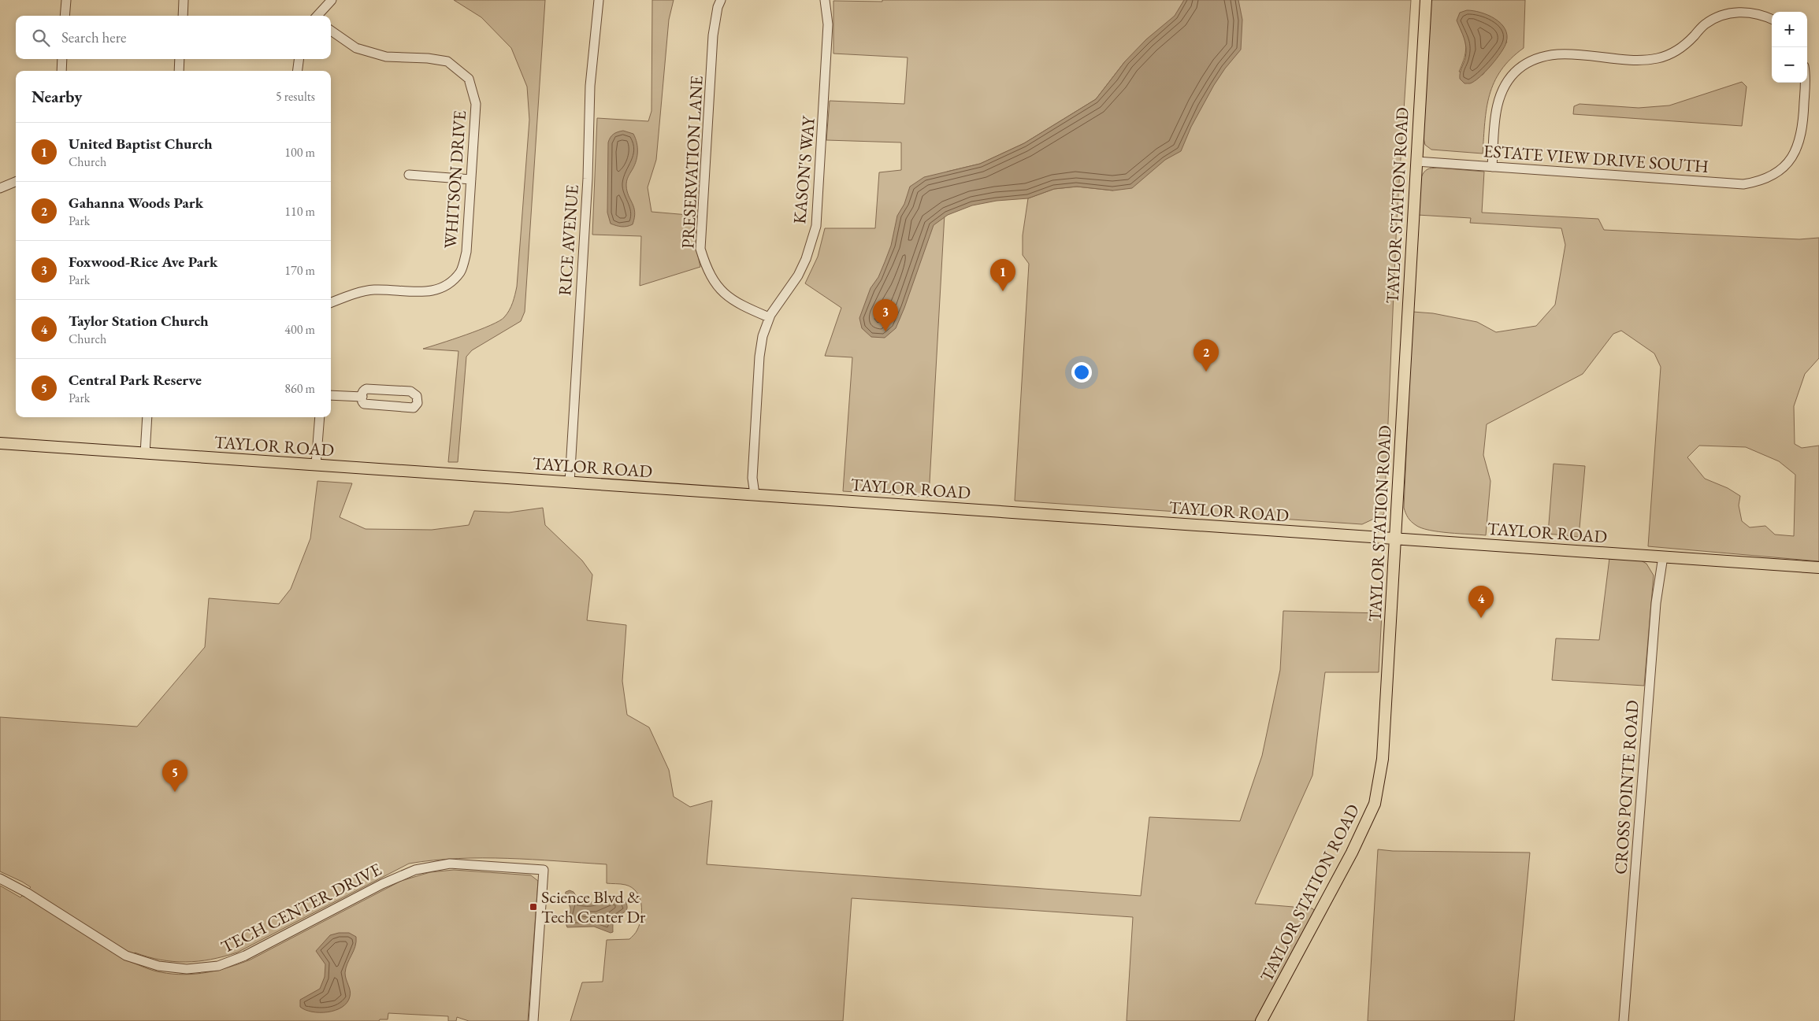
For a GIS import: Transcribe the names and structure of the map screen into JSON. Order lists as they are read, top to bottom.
{
  "streets": {
    "main road": ["TAYLOR STATION ROAD", "TAYLOR ROAD"],
    "street": [
      "ESTATE VIEW DRIVE SOUTH",
      "PRESERVATION LANE",
      "KASON'S WAY",
      "WHITSON DRIVE",
      "RICE AVENUE",
      "CROSS POINTE ROAD",
      "TECH CENTER DRIVE"
    ]
  },
  "crossings": [
    ["ESTATE VIEW DRIVE SOUTH", "TAYLOR STATION ROAD"],
    ["PRESERVATION LANE", "KASON'S WAY"],
    ["KASON'S WAY", "TAYLOR ROAD"],
    ["TAYLOR STATION ROAD", "TAYLOR ROAD"],
    ["RICE AVENUE", "TAYLOR ROAD"],
    ["TAYLOR ROAD", "CROSS POINTE ROAD"]
  ],
  "places": {
    "transit": ["Science Blvd & Tech Center Dr"]
  },
  "page": {
    "map_buttons": ["+", "−"],
    "search": "Search here",
    "heading": ["Nearby", "5 results"],
    "list": [
      {
        "mark": "1",
        "name": "United Baptist Church",
        "note": "Church",
        "value": "100 m"
      },
      {
        "mark": "2",
        "name": "Gahanna Woods Park",
        "note": "Park",
        "value": "110 m"
      },
      {
        "mark": "3",
        "name": "Foxwood-Rice Ave Park",
        "note": "Park",
        "value": "170 m"
      },
      {
        "mark": "4",
        "name": "Taylor Station Church",
        "note": "Church",
        "value": "400 m"
      },
      {
        "mark": "5",
        "name": "Central Park Reserve",
        "note": "Park",
        "value": "860 m"
      }
    ],
    "pins": [
      "1",
      "3",
      "2",
      "4",
      "5"
    ]
  }
}
